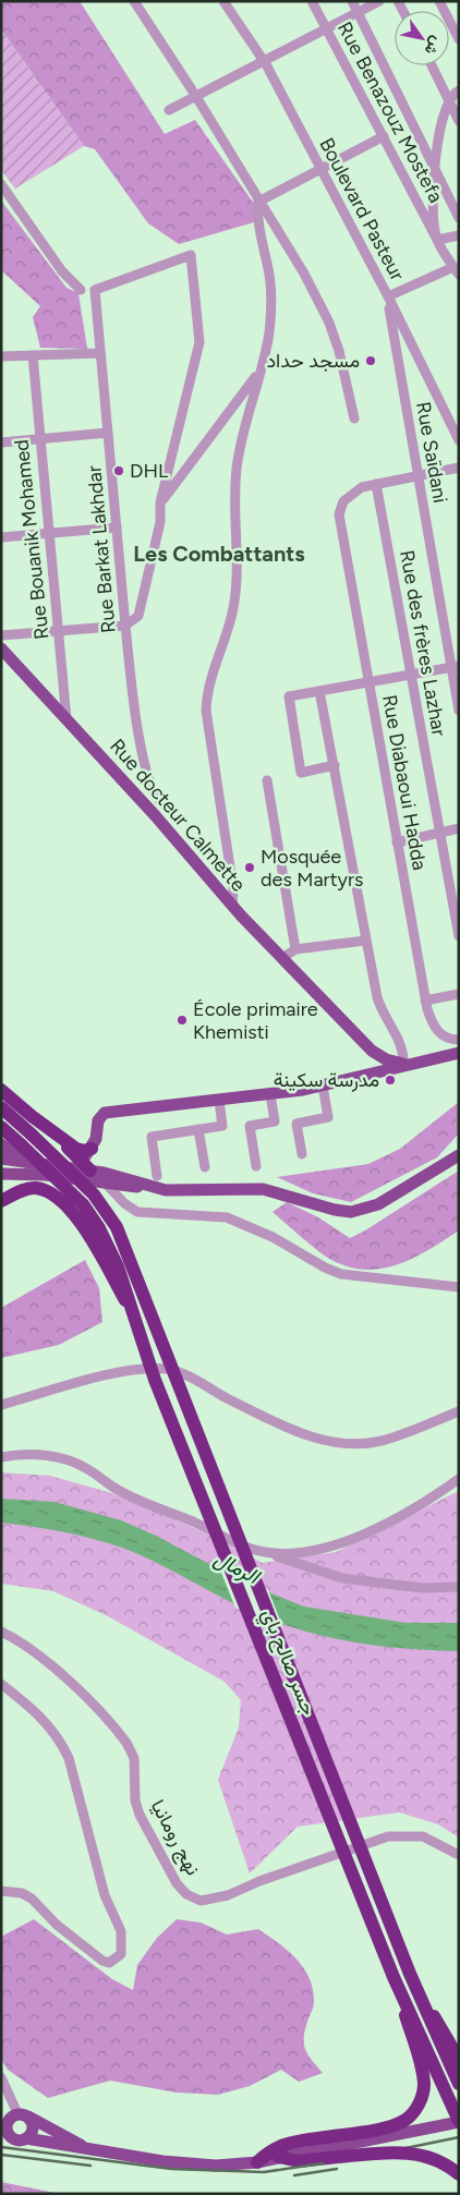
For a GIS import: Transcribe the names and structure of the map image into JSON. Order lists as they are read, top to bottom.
{
  "streets": {
    "highway": ["جسر صالح باي"],
    "main road": ["Rue docteur Calmette"],
    "street": [
      "Rue Benazouz Mostefa",
      "Boulevard Pasteur",
      "Rue Saïdani",
      "Rue Bouanik Mohamed",
      "Rue Barkat Lakhdar",
      "Rue des frères Lazhar",
      "Rue Diabaoui Hadda",
      "نهج رومانيا"
    ]
  },
  "crossings": [
    ["Boulevard Pasteur", "Rue Saïdani"],
    ["Rue Bouanik Mohamed", "Rue docteur Calmette"],
    ["Rue des frères Lazhar", "Rue Diabaoui Hadda"]
  ],
  "districts": ["Les Combattants"],
  "water": ["الرمال"],
  "places": [
    "مسجد حداد",
    "DHL",
    "Mosquée des Martyrs",
    "École primaire Khemisti",
    "مدرسة سكينة"
  ],
  "north": "bottom right"
}
